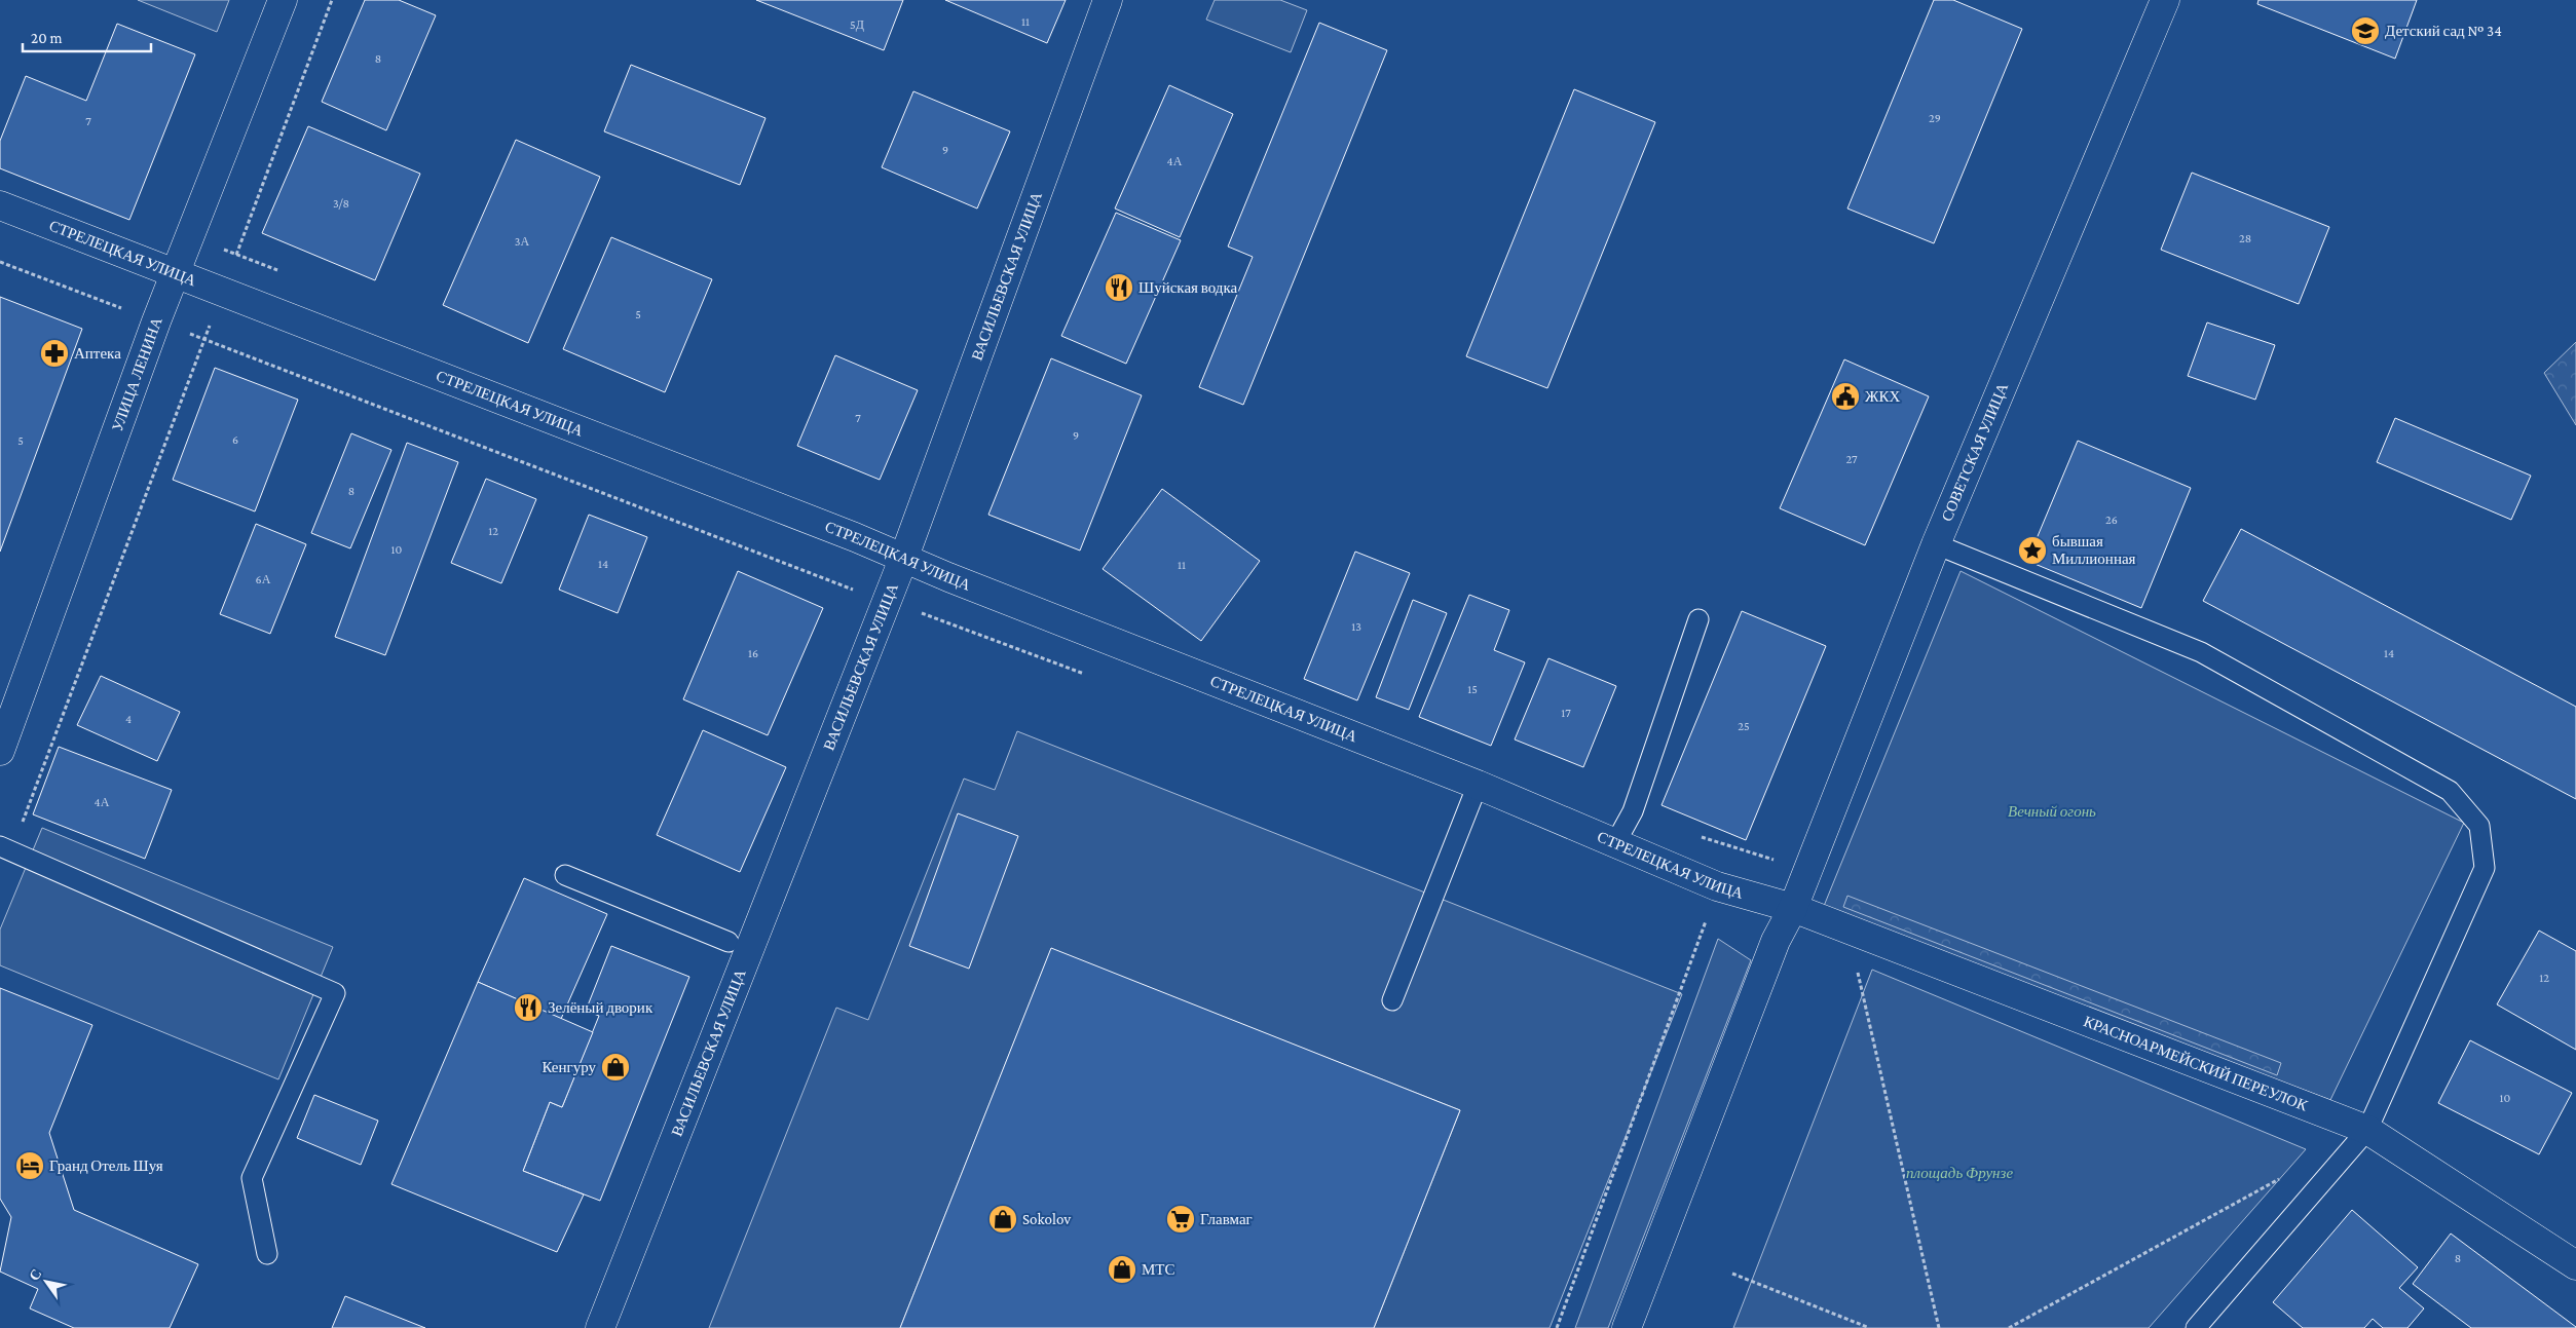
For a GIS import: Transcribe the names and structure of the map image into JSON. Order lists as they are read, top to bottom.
{
  "streets": {
    "street": [
      "СТРЕЛЕЦКАЯ УЛИЦА",
      "ВАСИЛЬЕВСКАЯ УЛИЦА",
      "УЛИЦА ЛЕНИНА",
      "СОВЕТСКАЯ УЛИЦА",
      "КРАСНОАРМЕЙСКИЙ ПЕРЕУЛОК"
    ]
  },
  "crossings": [
    ["СТРЕЛЕЦКАЯ УЛИЦА", "ВАСИЛЬЕВСКАЯ УЛИЦА"],
    ["СТРЕЛЕЦКАЯ УЛИЦА", "УЛИЦА ЛЕНИНА"],
    ["СТРЕЛЕЦКАЯ УЛИЦА", "СОВЕТСКАЯ УЛИЦА"],
    ["СТРЕЛЕЦКАЯ УЛИЦА", "КРАСНОАРМЕЙСКИЙ ПЕРЕУЛОК"],
    ["СОВЕТСКАЯ УЛИЦА", "КРАСНОАРМЕЙСКИЙ ПЕРЕУЛОК"]
  ],
  "parks": ["Вечный огонь", "площадь Фрунзе"],
  "places": {
    "school or university": ["Детский сад № 34"],
    "restaurant": ["Шуйская водка", "Зелёный дворик"],
    "pharmacy": ["Аптека"],
    "public building": ["ЖКХ"],
    "place": ["бывшая Миллионная"],
    "shop": ["Кенгуру", "Sokolov", "МТС"],
    "hotel": ["Гранд Отель Шуя"],
    "supermarket": ["Главмаг"]
  },
  "house_numbers": [
    "11",
    "5Д",
    "8",
    "29",
    "7",
    "9",
    "4А",
    "3/8",
    "28",
    "3А",
    "5",
    "7",
    "9",
    "6",
    "5",
    "27",
    "8",
    "26",
    "12",
    "10",
    "14",
    "11",
    "6А",
    "13",
    "16",
    "14",
    "15",
    "17",
    "4",
    "25",
    "4А",
    "12",
    "10",
    "8"
  ],
  "scale_bar": "20 m",
  "north": "top left"
}
